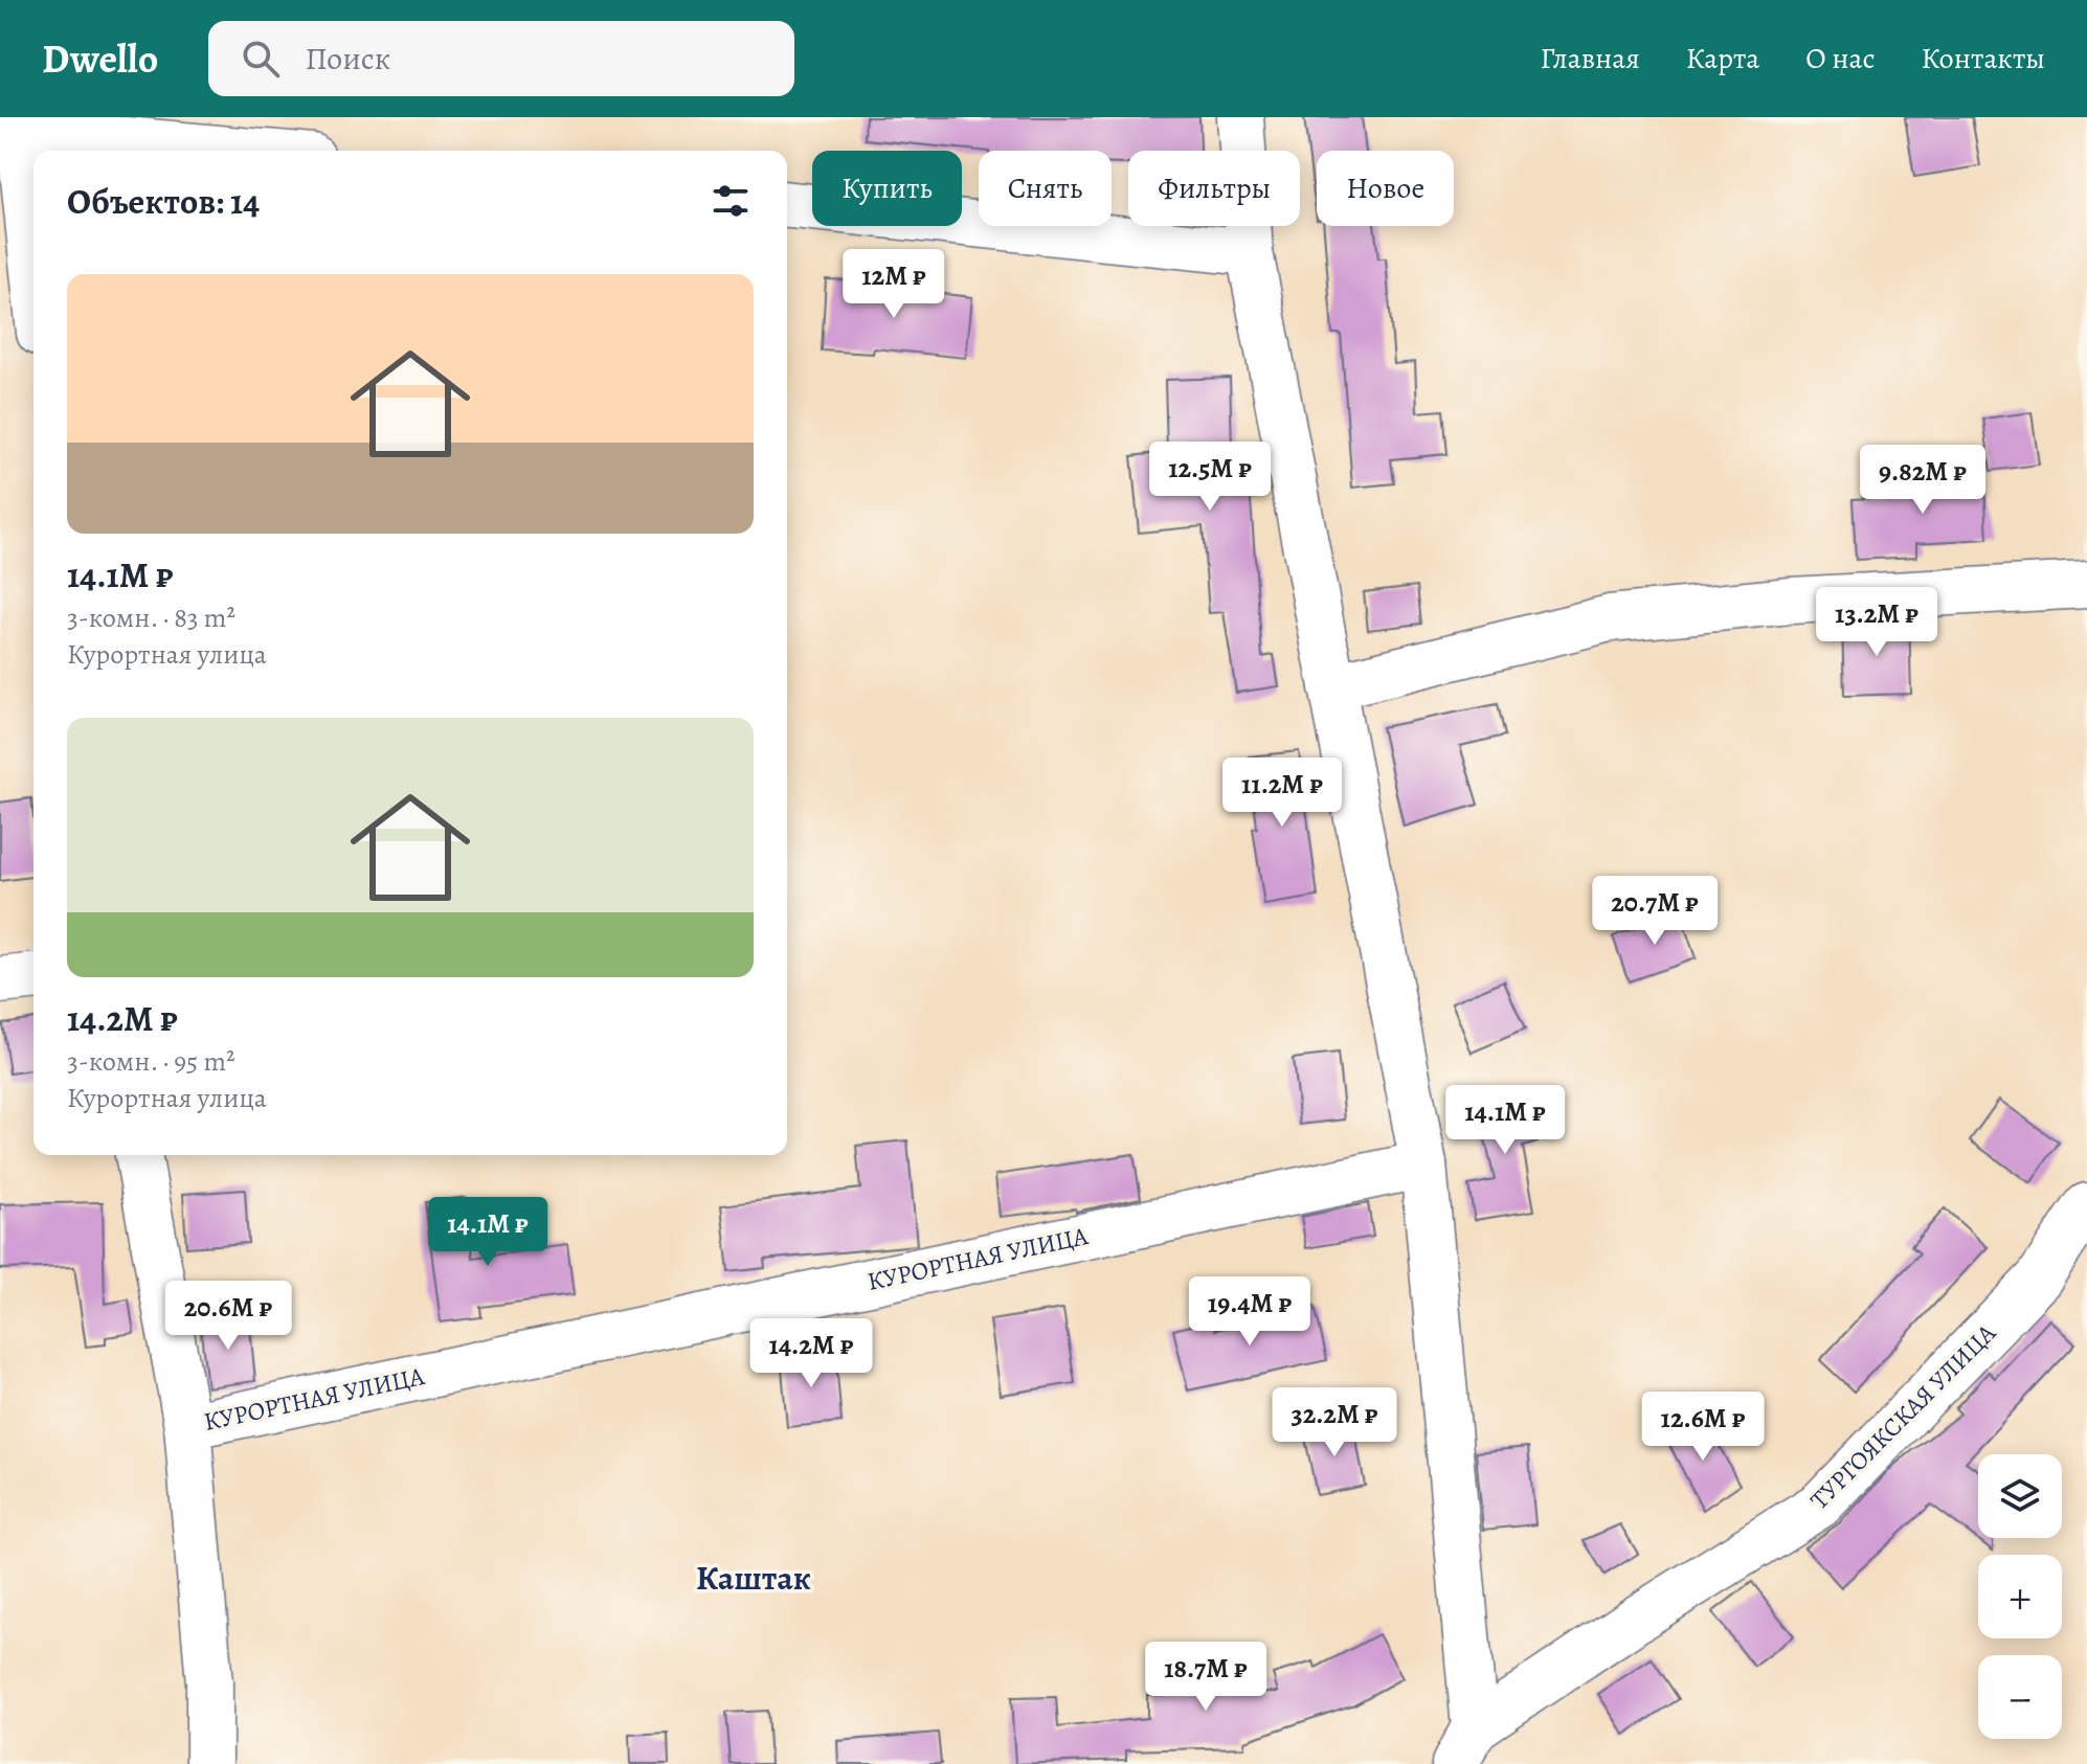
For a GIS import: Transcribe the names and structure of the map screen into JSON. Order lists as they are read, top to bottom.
{
  "streets": {
    "street": ["КУРОРТНАЯ УЛИЦА", "ТУРГОЯКСКАЯ УЛИЦА"]
  },
  "districts": ["Каштак"],
  "page": {
    "header": "Dwello",
    "search": "Поиск",
    "nav": [
      "Главная",
      "Карта",
      "О нас",
      "Контакты"
    ],
    "chip": [
      "Купить",
      "Снять",
      "Фильтры",
      "Новое"
    ],
    "heading": "Объектов: 14",
    "price": [
      "12M ₽",
      "12.5M ₽",
      "9.82M ₽",
      "13.2M ₽",
      "11.2M ₽",
      "20.7M ₽",
      "14.1M ₽",
      "14.1M ₽",
      "19.4M ₽",
      "20.6M ₽",
      "14.2M ₽",
      "32.2M ₽",
      "12.6M ₽",
      "18.7M ₽"
    ],
    "list": [
      {
        "name": "14.1M ₽",
        "note": "3-комн. · 83 m² · Курортная улица"
      },
      {
        "name": "14.2M ₽",
        "note": "3-комн. · 95 m² · Курортная улица"
      }
    ],
    "map_buttons": ["+", "−"]
  }
}
